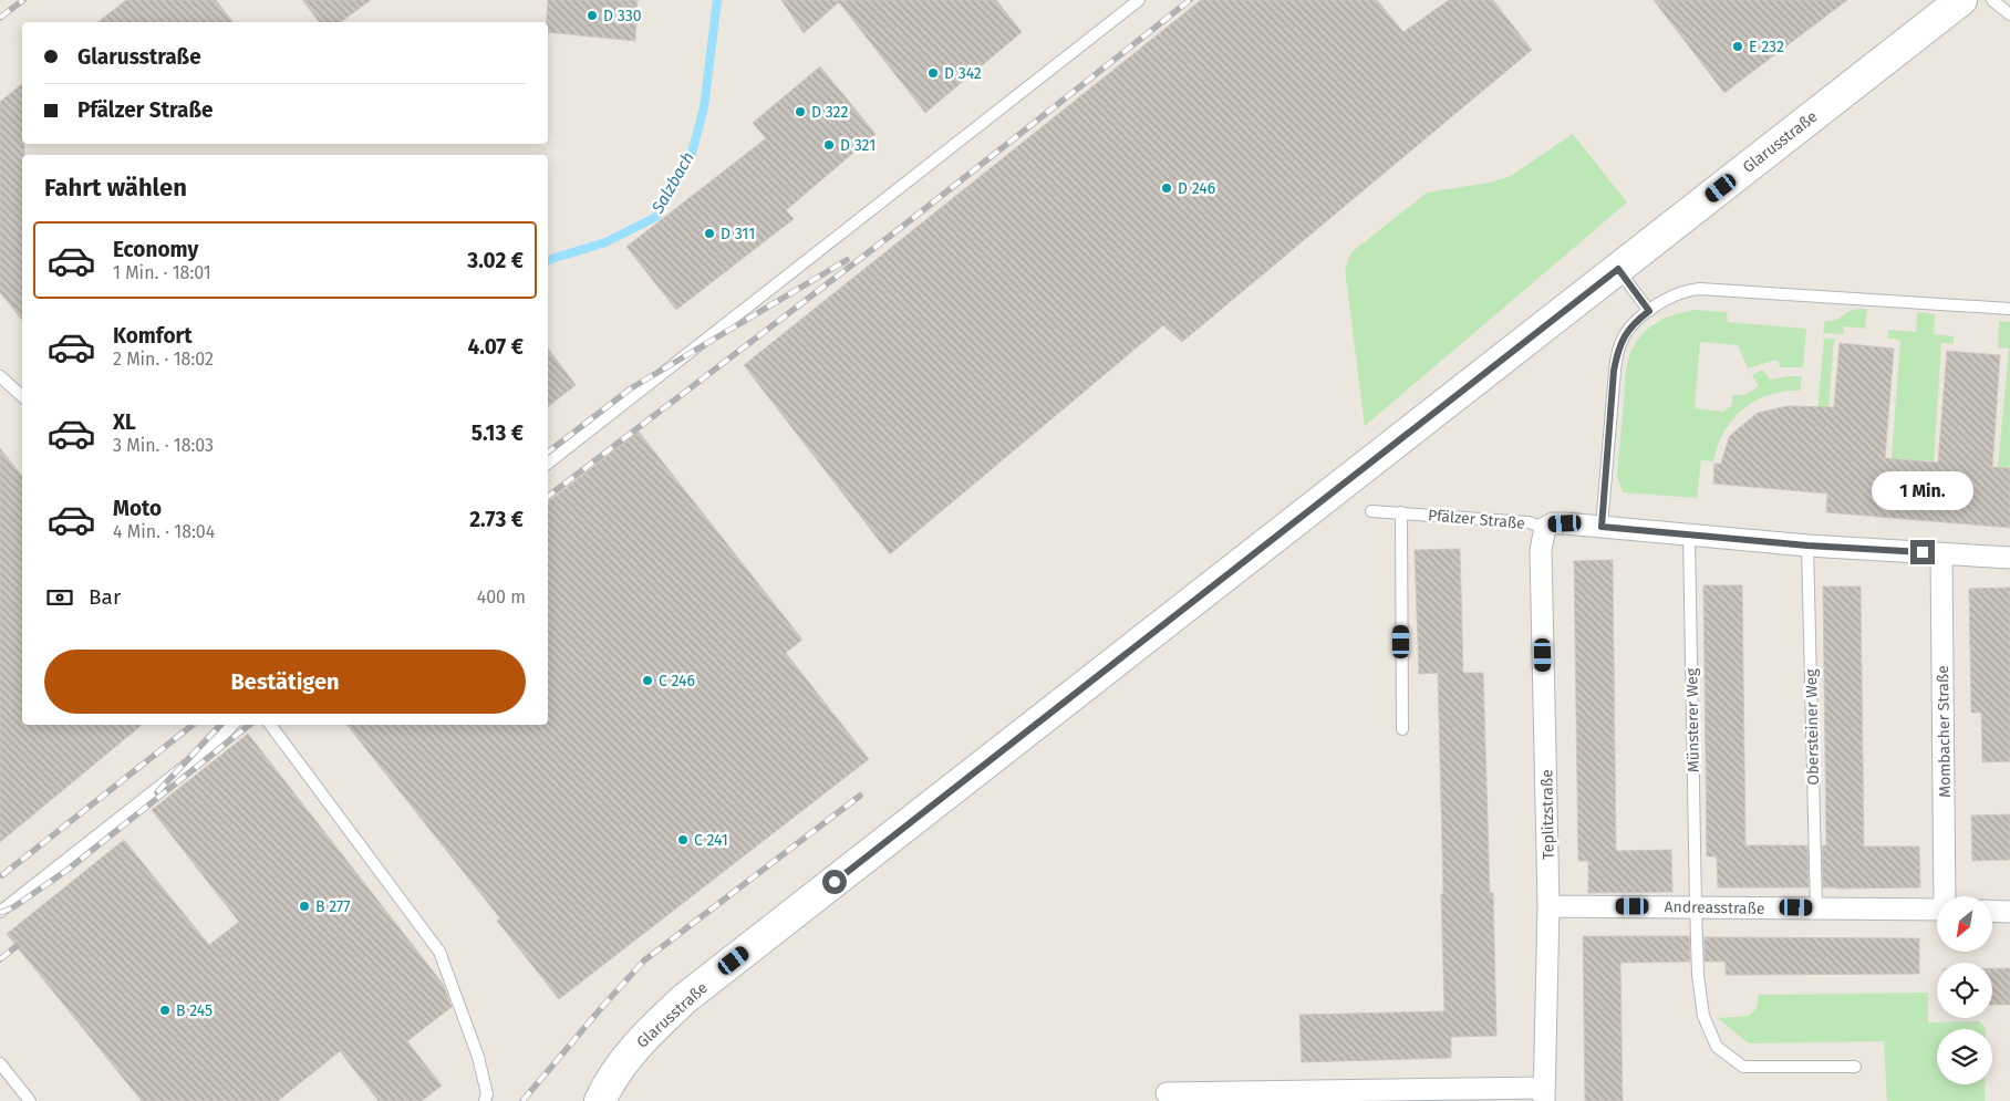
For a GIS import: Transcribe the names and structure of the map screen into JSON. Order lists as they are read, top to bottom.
{
  "streets": {
    "street": [
      "Glarusstraße",
      "Pfälzer Straße",
      "Mombacher Straße",
      "Teplitzstraße",
      "Andreasstraße"
    ],
    "lane": ["Münsterer Weg", "Obersteiner Weg"]
  },
  "crossings": [
    ["Pfälzer Straße", "Münsterer Weg"],
    ["Pfälzer Straße", "Obersteiner Weg"],
    ["Pfälzer Straße", "Mombacher Straße"],
    ["Pfälzer Straße", "Teplitzstraße"],
    ["Münsterer Weg", "Andreasstraße"],
    ["Obersteiner Weg", "Andreasstraße"],
    ["Teplitzstraße", "Andreasstraße"]
  ],
  "water": ["Salzbach"],
  "places": [
    "D 330",
    "E 232",
    "D 342",
    "D 322",
    "D 321",
    "D 246",
    "D 311",
    "C 246",
    "C 241",
    "B 277",
    "B 245"
  ],
  "north": "bottom left",
  "page": {
    "banner": ["Glarusstraße", "Pfälzer Straße"],
    "heading": "Fahrt wählen",
    "list": [
      {
        "name": "Economy",
        "note": "1 Min. · 18:01",
        "value": "3.02 €"
      },
      {
        "name": "Komfort",
        "note": "2 Min. · 18:02",
        "value": "4.07 €"
      },
      {
        "name": "XL",
        "note": "3 Min. · 18:03",
        "value": "5.13 €"
      },
      {
        "name": "Moto",
        "note": "4 Min. · 18:04",
        "value": "2.73 €"
      }
    ],
    "bubble": "1 Min.",
    "pay": ["Bar", "400 m"],
    "buttons": "Bestätigen"
  }
}
